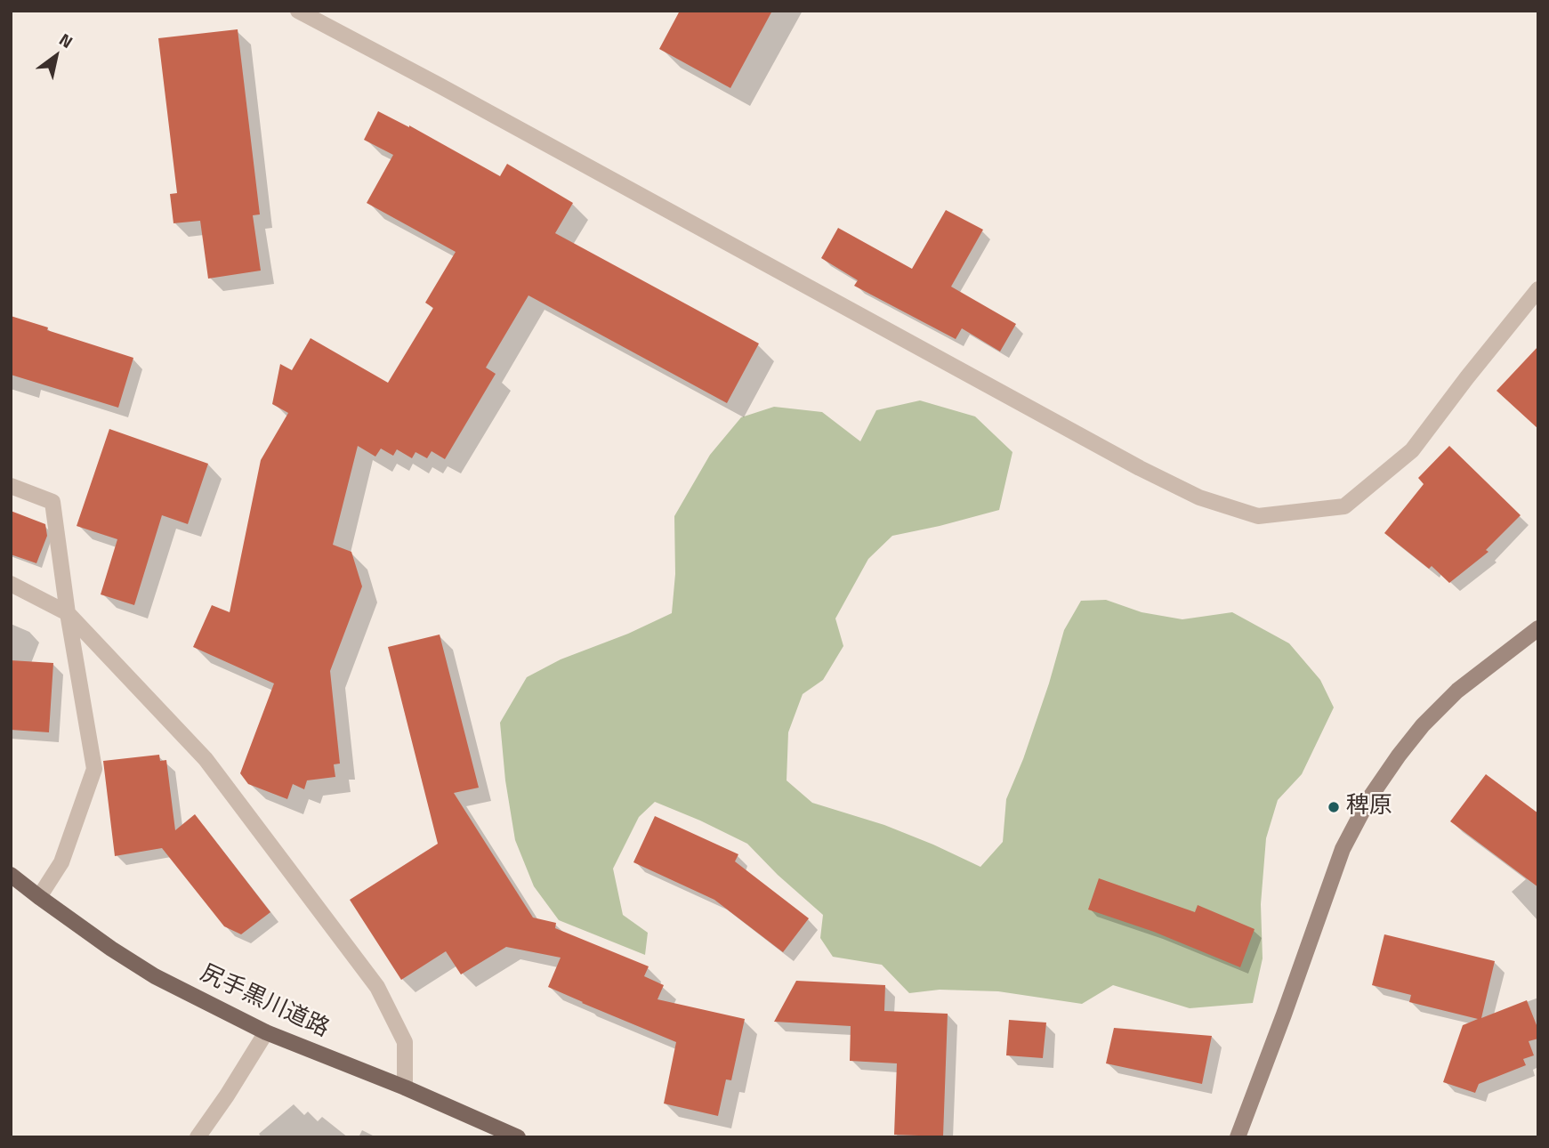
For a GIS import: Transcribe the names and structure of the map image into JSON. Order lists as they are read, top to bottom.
{
  "streets": {
    "main road": ["尻手黒川道路"]
  },
  "places": ["稗原"],
  "north": "top right"
}
